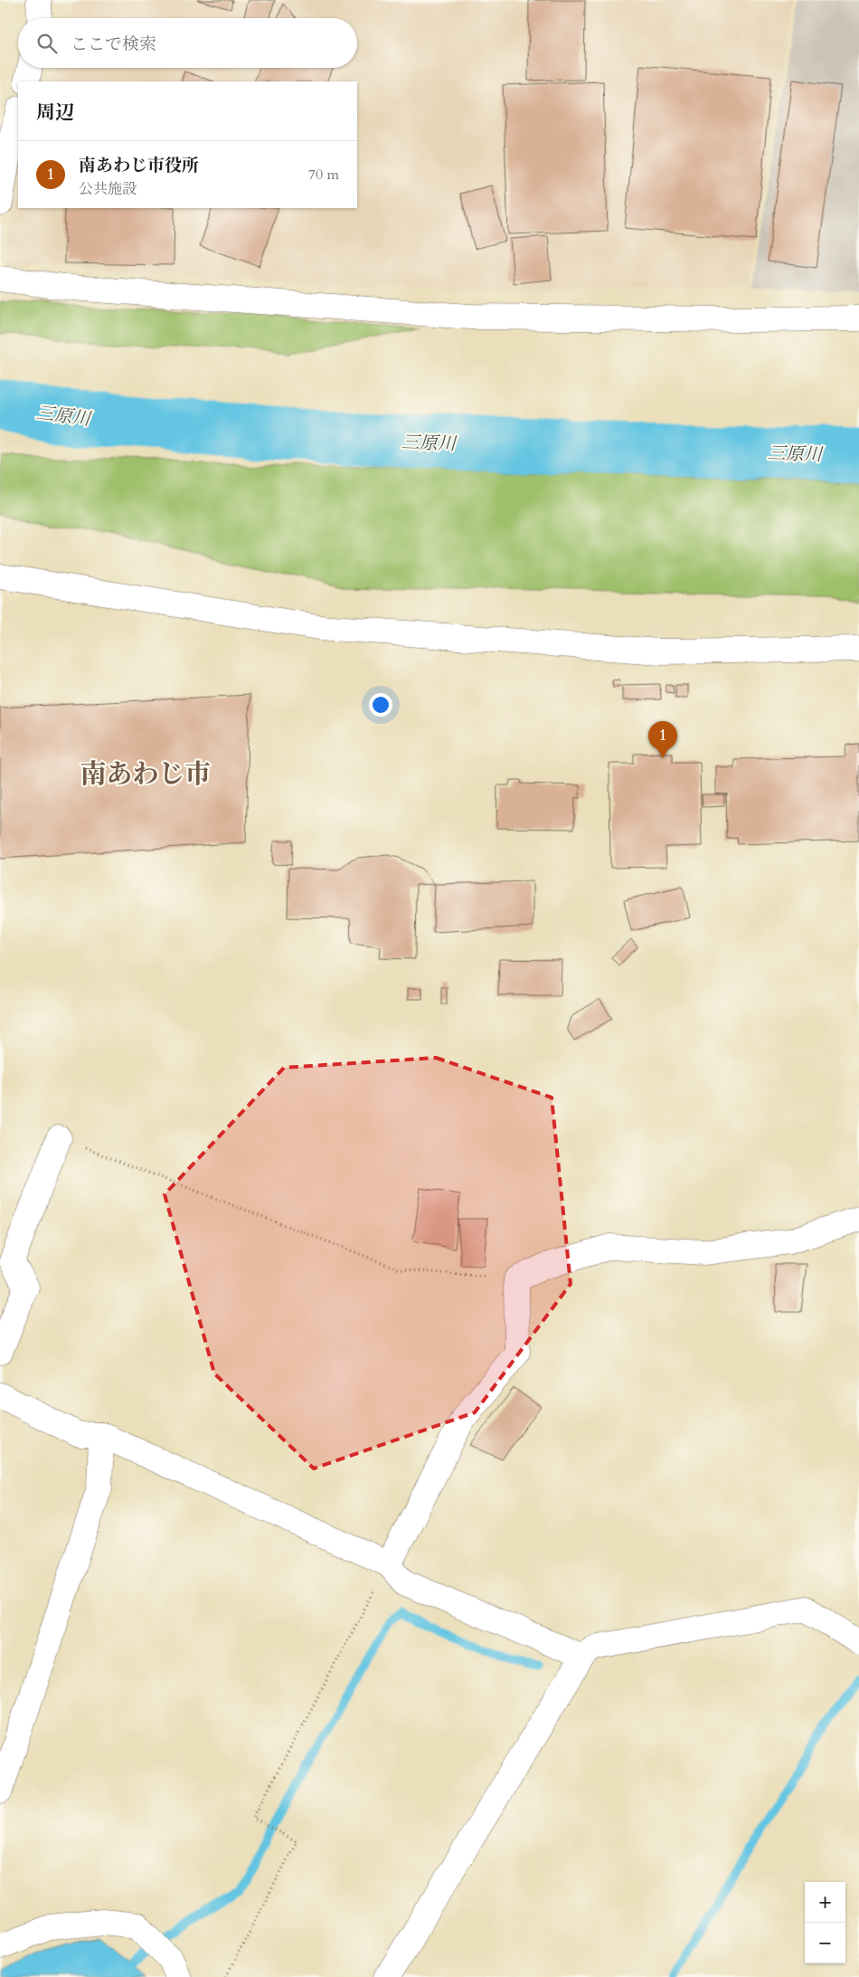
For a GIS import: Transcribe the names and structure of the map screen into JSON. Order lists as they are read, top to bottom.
{
  "districts": ["南あわじ市"],
  "water": ["三原川"],
  "page": {
    "search": "ここで検索",
    "heading": "周辺",
    "list": [
      {
        "mark": "1",
        "name": "南あわじ市役所",
        "note": "公共施設",
        "value": "70 m"
      }
    ],
    "pins": "1",
    "map_buttons": ["+", "−"]
  }
}
